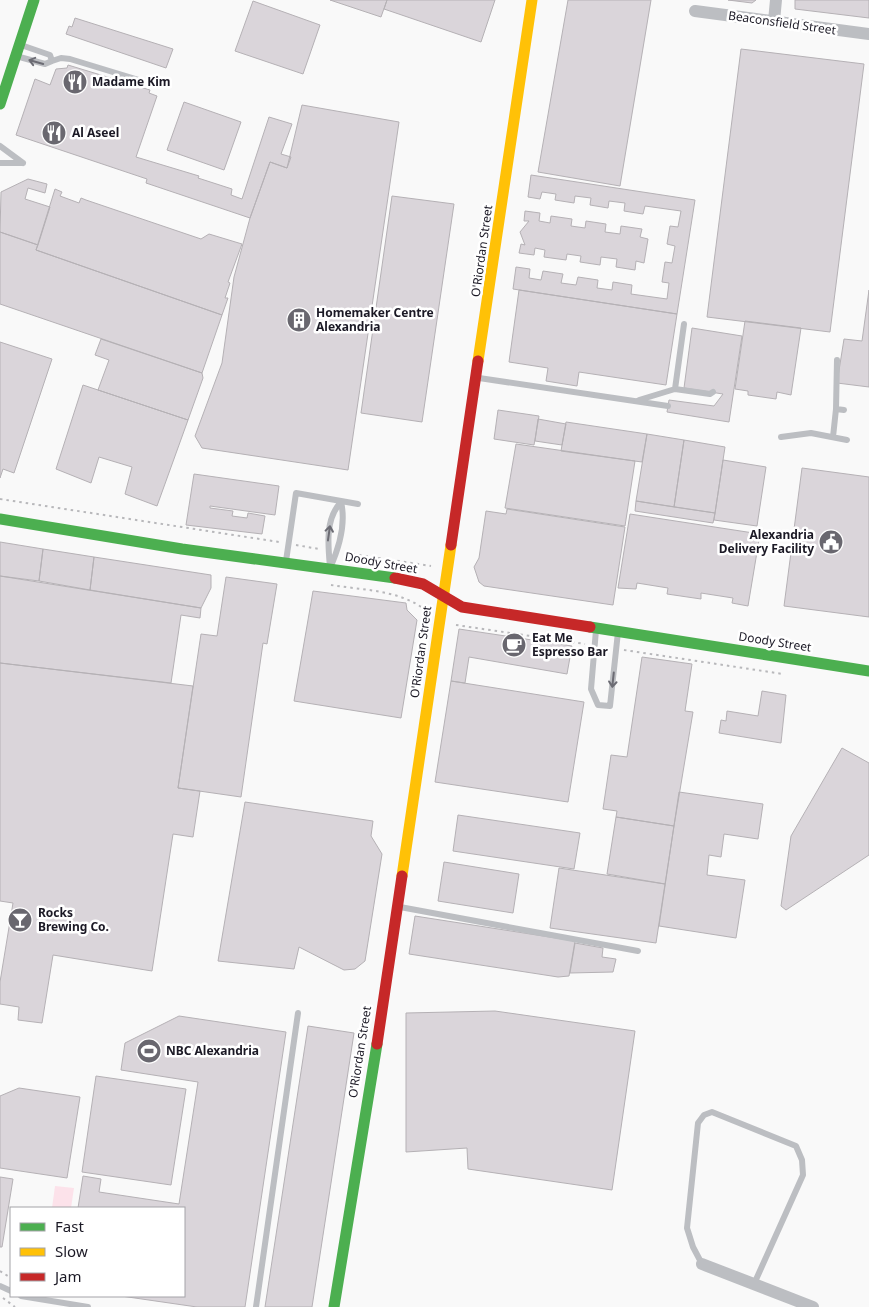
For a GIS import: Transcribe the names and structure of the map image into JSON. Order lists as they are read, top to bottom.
{
  "streets": {
    "main road": ["O'Riordan Street", "Doody Street"],
    "street": ["Beaconsfield Street"]
  },
  "crossings": [
    ["O'Riordan Street", "Doody Street"]
  ],
  "places": {
    "restaurant": ["Madame Kim", "Al Aseel"],
    "building": ["Homemaker Centre Alexandria"],
    "public building": ["Alexandria Delivery Facility"],
    "cafe": ["Eat Me Espresso Bar"],
    "bar": ["Rocks Brewing Co."],
    "sports": ["NBC Alexandria"]
  },
  "legend": ["Fast", "Slow", "Jam"]
}
